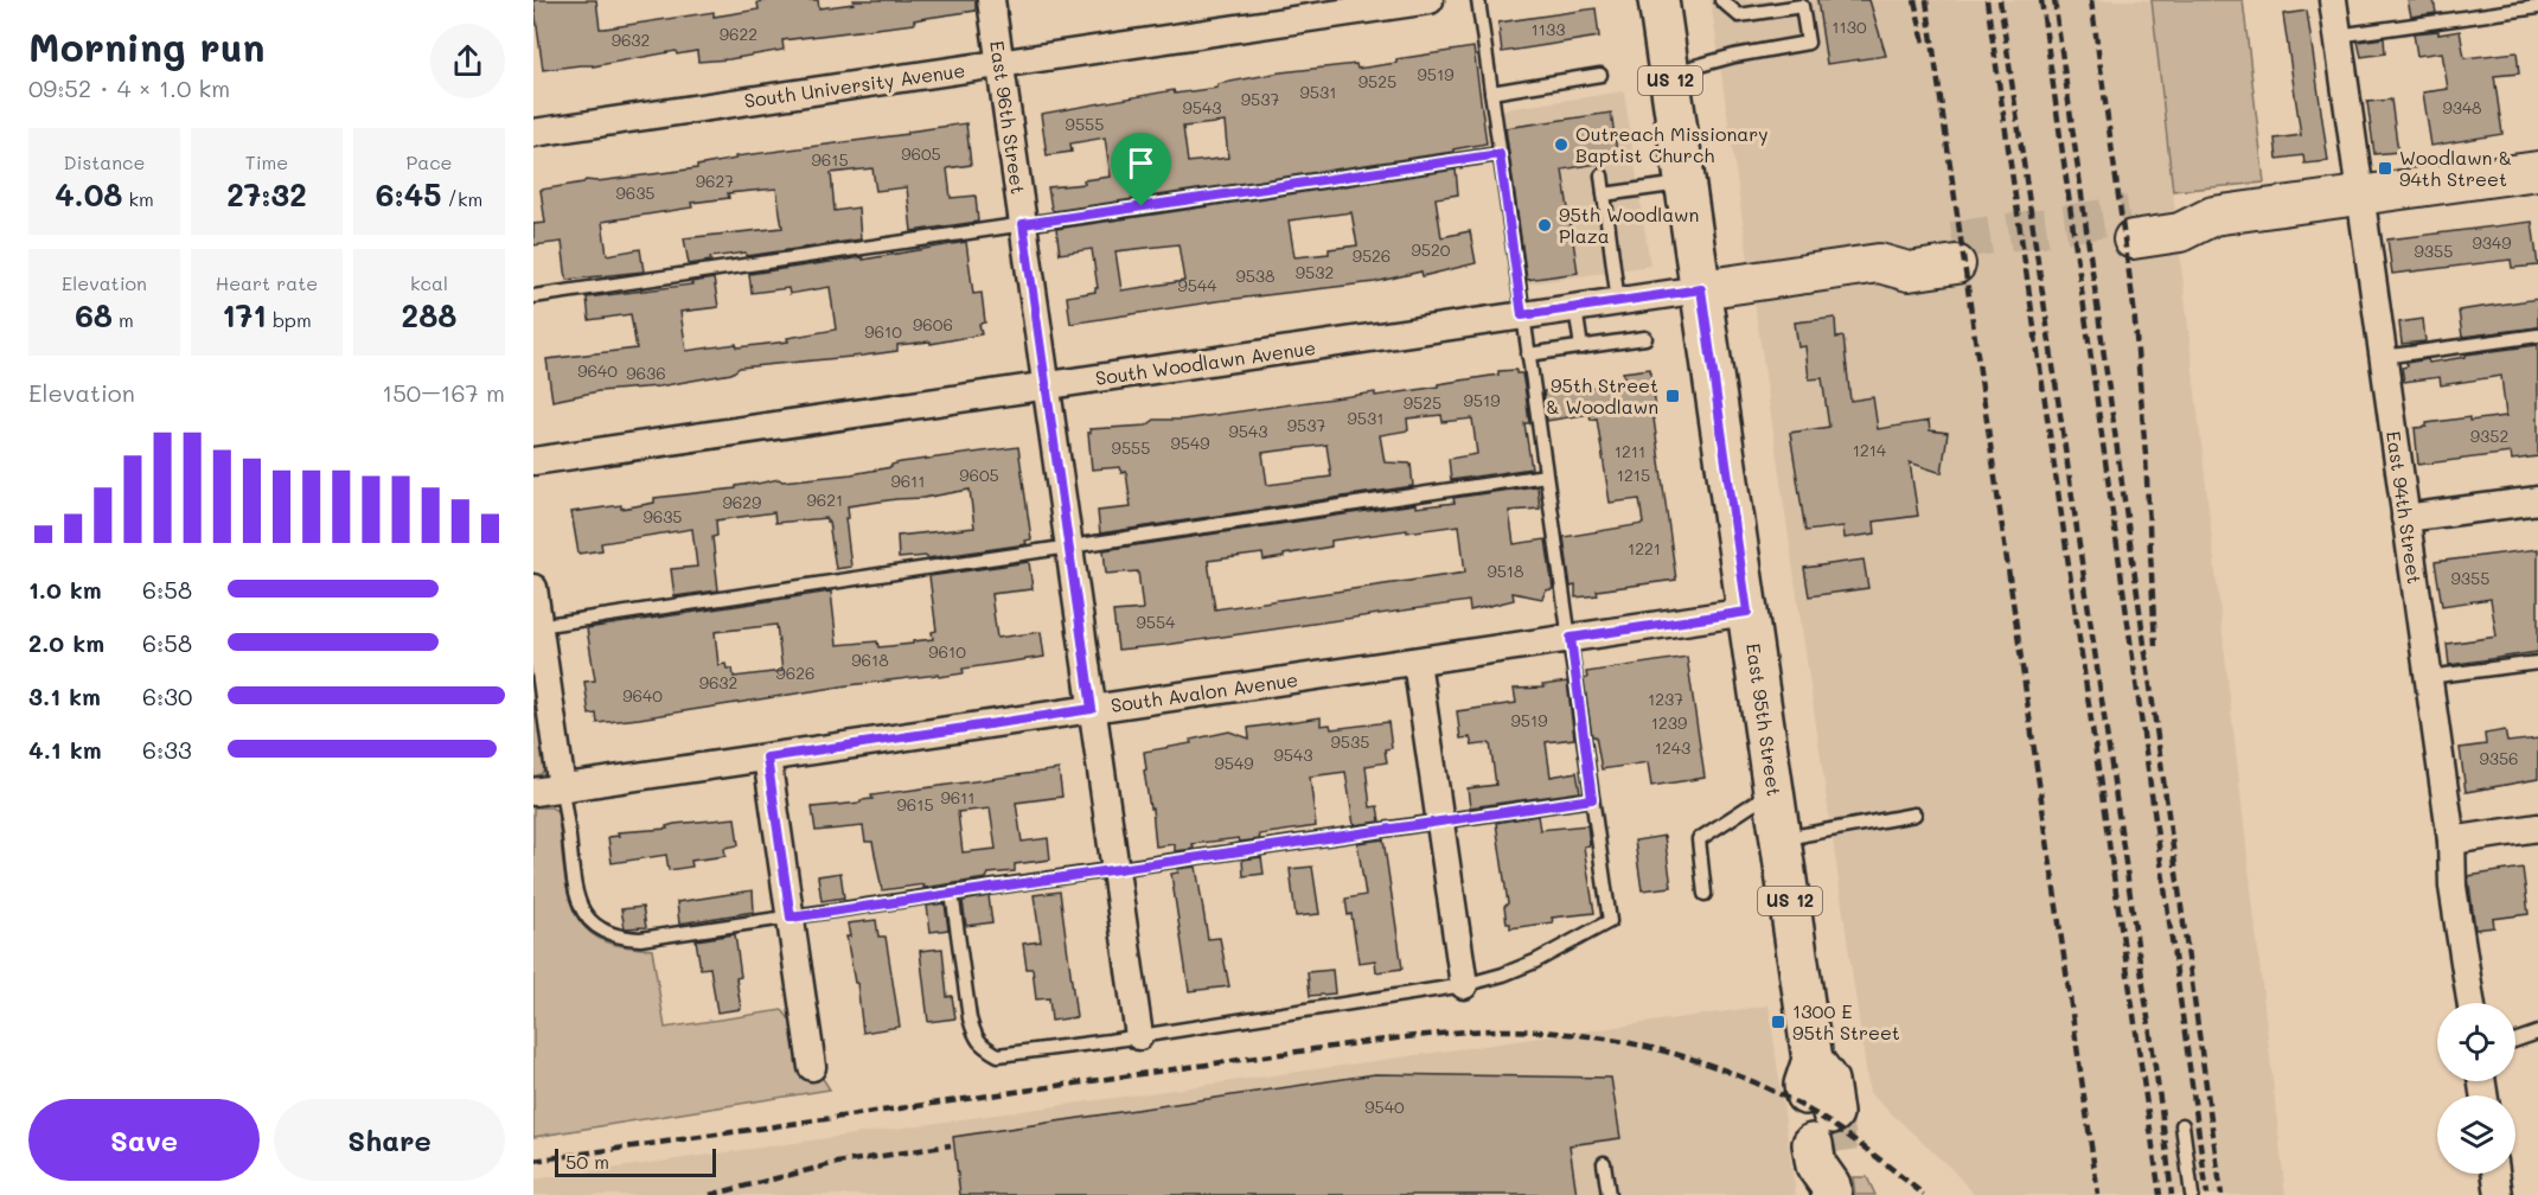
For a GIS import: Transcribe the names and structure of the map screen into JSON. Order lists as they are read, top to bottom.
{
  "streets": {
    "main road": ["US 12", "East 95th Street"],
    "street": [
      "South University Avenue",
      "East 96th Street",
      "South Woodlawn Avenue",
      "East 94th Street",
      "South Avalon Avenue"
    ]
  },
  "crossings": [
    ["South University Avenue", "East 96th Street"],
    ["East 96th Street", "South Woodlawn Avenue"],
    ["East 96th Street", "South Avalon Avenue"],
    ["South Woodlawn Avenue", "East 95th Street"],
    ["South Avalon Avenue", "East 95th Street"]
  ],
  "places": {
    "other": ["Outreach Missionary Baptist Church", "95th Woodlawn Plaza"],
    "transit": ["Woodlawn & 94th Street", "95th Street & Woodlawn", "1300 E 95th Street"]
  },
  "house_numbers": [
    "1130",
    "1133",
    "9622",
    "9632",
    "9519",
    "9525",
    "9531",
    "9537",
    "9543",
    "9348",
    "9555",
    "9605",
    "9615",
    "9627",
    "9635",
    "9349",
    "9520",
    "9355",
    "9526",
    "9532",
    "9538",
    "9544",
    "9606",
    "9610",
    "9640",
    "9636",
    "9519",
    "9525",
    "9531",
    "9537",
    "9543",
    "9352",
    "9549",
    "9555",
    "1214",
    "1211",
    "9605",
    "1215",
    "9611",
    "9621",
    "9629",
    "9635",
    "1221",
    "9518",
    "9355",
    "9554",
    "9610",
    "9618",
    "9626",
    "9632",
    "9640",
    "1237",
    "9519",
    "1239",
    "9535",
    "1243",
    "9543",
    "9356",
    "9549",
    "9611",
    "9615",
    "9540"
  ],
  "scale_bar": "50 m",
  "page": {
    "heading": ["Morning run", "09:52 · 4 × 1.0 km"],
    "stats": [
      ["Distance", "4.08 km"],
      ["Time", "27:32"],
      ["Pace", "6:45 /km"],
      ["Elevation", "68 m"],
      ["Heart rate", "171 bpm"],
      ["kcal", "288"]
    ],
    "chart": ["Elevation", "150–167 m"],
    "list": [
      {
        "name": "1.0 km",
        "note": "6:58"
      },
      {
        "name": "2.0 km",
        "note": "6:58"
      },
      {
        "name": "3.1 km",
        "note": "6:30"
      },
      {
        "name": "4.1 km",
        "note": "6:33"
      }
    ],
    "buttons": ["Save", "Share"],
    "scale": "50 m"
  }
}
